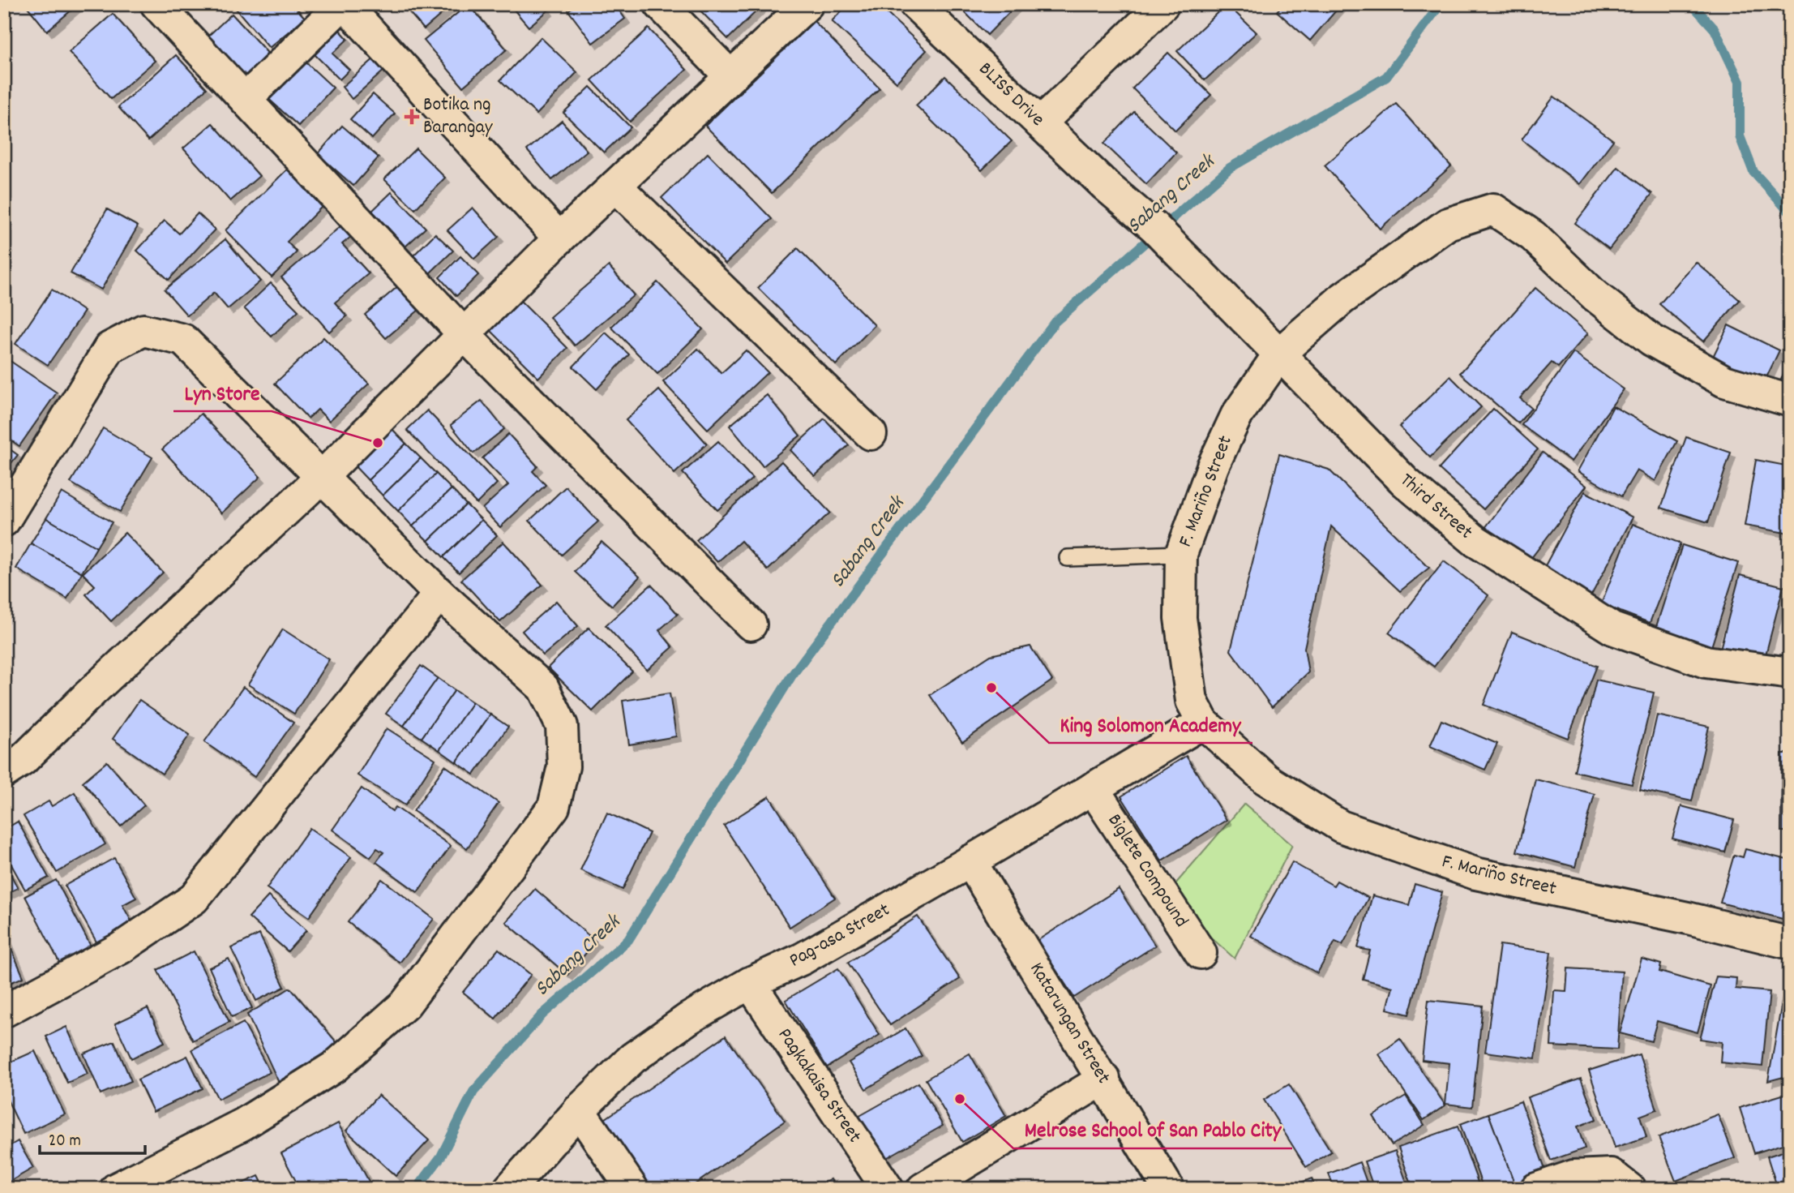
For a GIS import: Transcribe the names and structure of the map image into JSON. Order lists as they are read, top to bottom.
{
  "streets": {
    "street": [
      "BLISS Drive",
      "F. Mariño Street",
      "Third Street",
      "Biglete Compound",
      "Pag-asa Street",
      "Katarungan Street",
      "Pagkakaisa Street"
    ]
  },
  "crossings": [
    ["BLISS Drive", "Third Street"],
    ["F. Mariño Street", "Third Street"],
    ["F. Mariño Street", "Pag-asa Street"],
    ["Biglete Compound", "Pag-asa Street"],
    ["Pag-asa Street", "Katarungan Street"],
    ["Pag-asa Street", "Pagkakaisa Street"]
  ],
  "water": ["Sabang Creek"],
  "places": {
    "health": ["Botika ng Barangay"],
    "other": ["Lyn Store", "King Solomon Academy", "Melrose School of San Pablo City"]
  },
  "scale_bar": "20 m"
}
